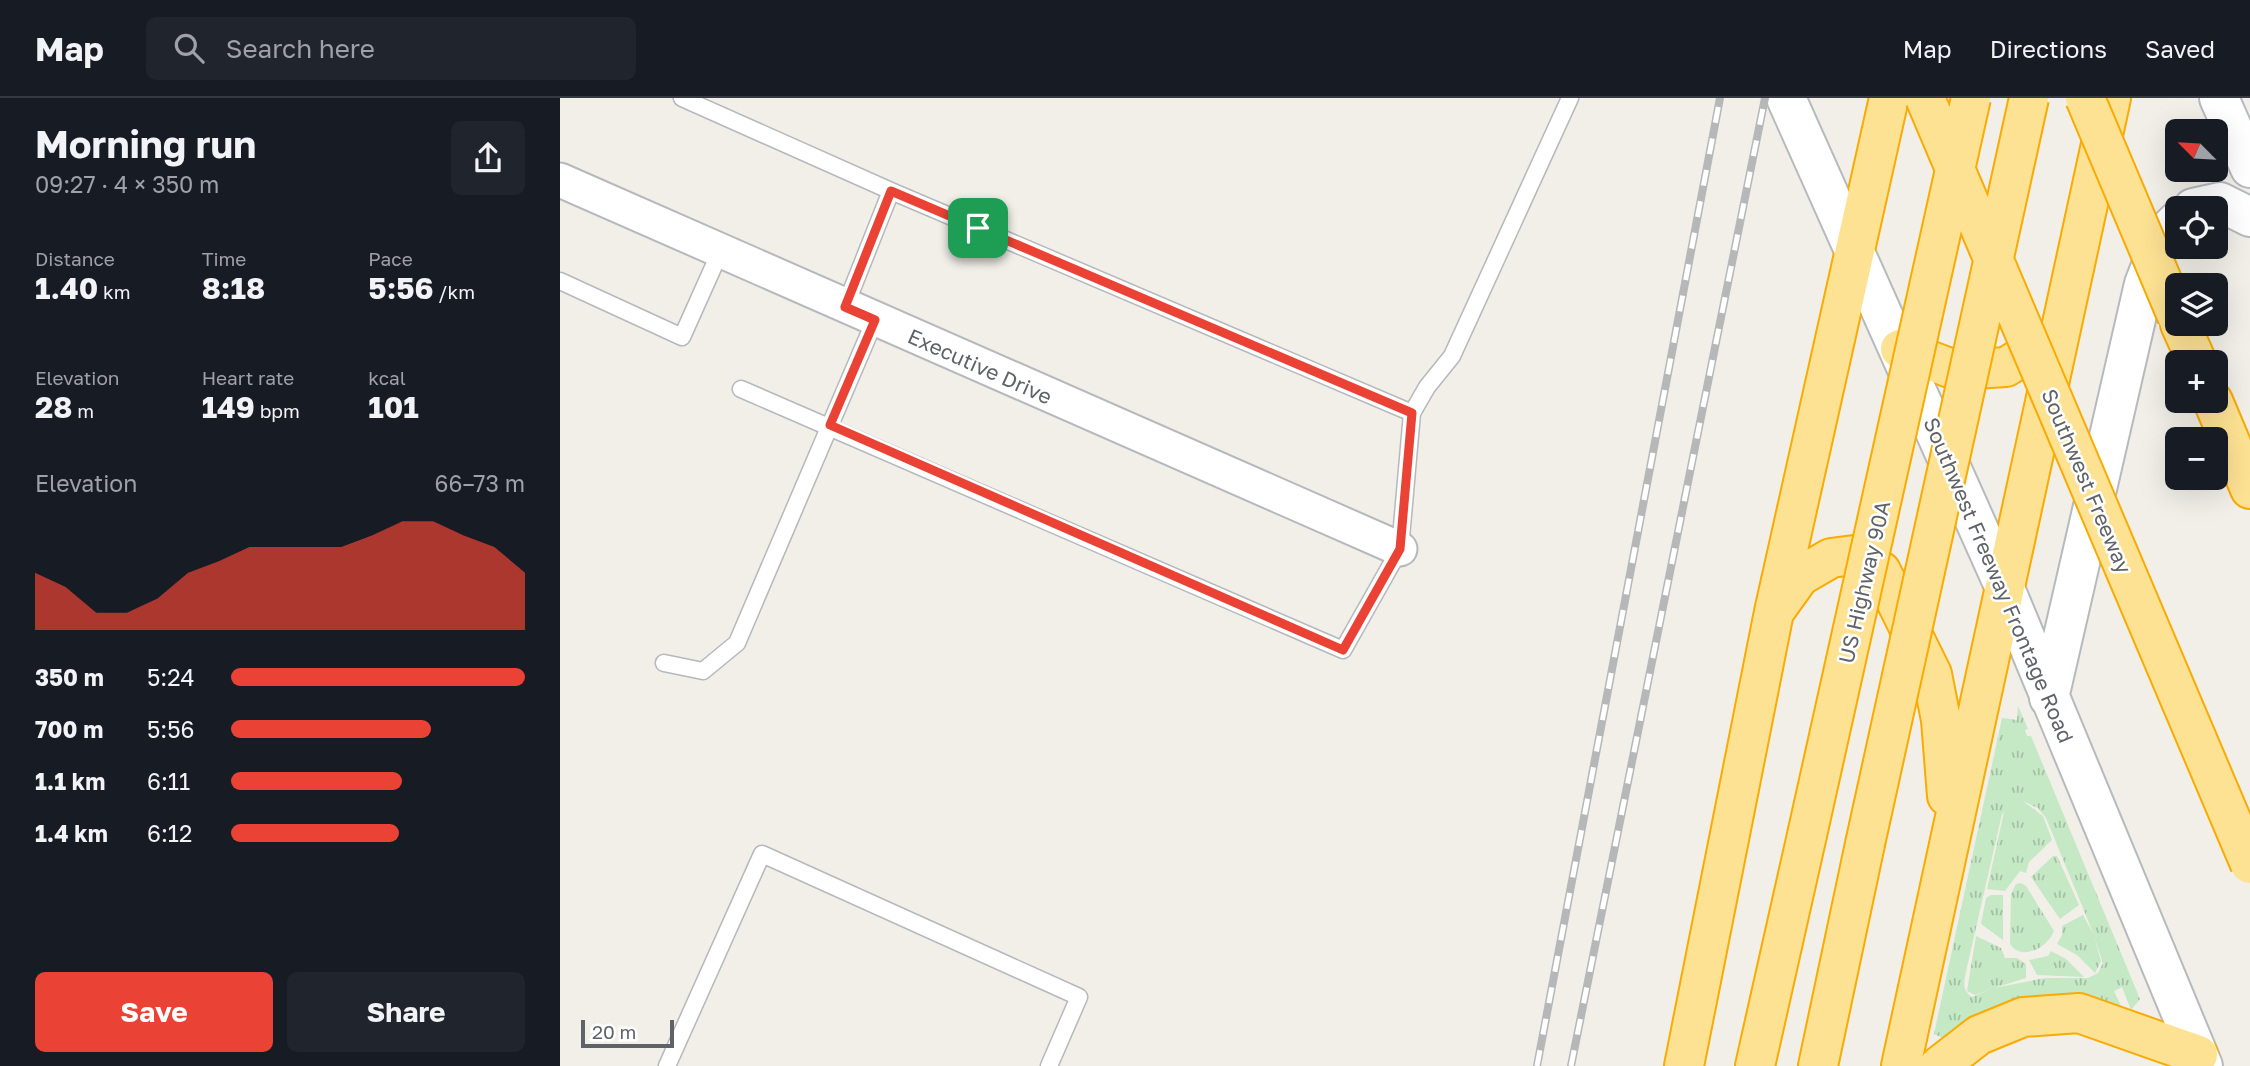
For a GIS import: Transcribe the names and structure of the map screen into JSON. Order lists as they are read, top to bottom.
{
  "streets": {
    "highway": ["Southwest Freeway", "US Highway 90A"],
    "main road": ["Southwest Freeway Frontage Road"],
    "street": ["Executive Drive"]
  },
  "scale_bar": "20 m",
  "north": "top left",
  "page": {
    "header": "Map",
    "search": "Search here",
    "nav": ["Map", "Directions", "Saved"],
    "heading": ["Morning run", "09:27 · 4 × 350 m"],
    "map_buttons": ["+", "−"],
    "stats": [
      ["Distance", "1.40 km"],
      ["Time", "8:18"],
      ["Pace", "5:56 /km"],
      ["Elevation", "28 m"],
      ["Heart rate", "149 bpm"],
      ["kcal", "101"]
    ],
    "chart": ["Elevation", "66–73 m"],
    "list": [
      {
        "name": "350 m",
        "note": "5:24"
      },
      {
        "name": "700 m",
        "note": "5:56"
      },
      {
        "name": "1.1 km",
        "note": "6:11"
      },
      {
        "name": "1.4 km",
        "note": "6:12"
      }
    ],
    "buttons": ["Save", "Share"],
    "scale": "20 m"
  }
}
